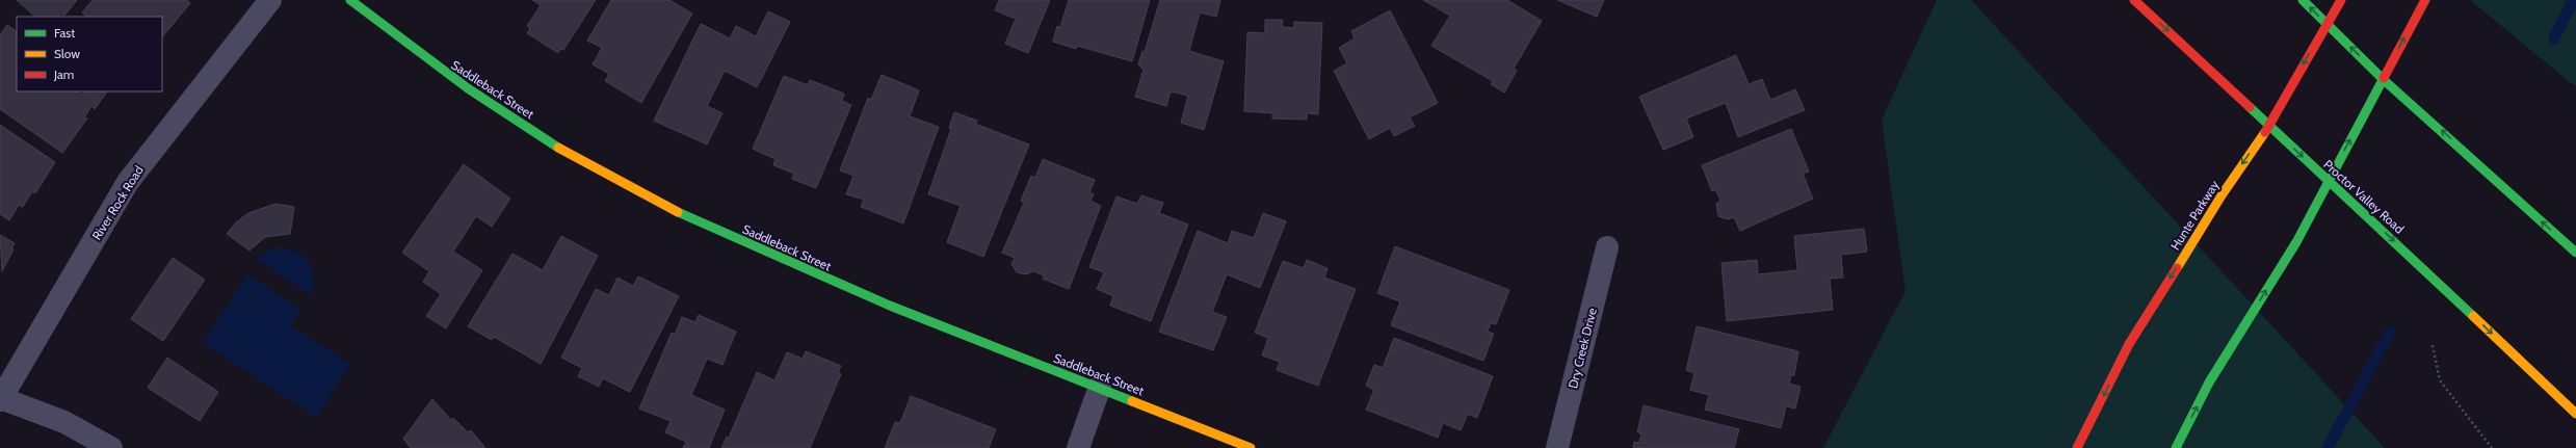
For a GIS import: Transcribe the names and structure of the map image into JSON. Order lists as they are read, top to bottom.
{
  "streets": {
    "street": [
      "Saddleback Street",
      "Proctor Valley Road",
      "River Rock Road",
      "Hunte Parkway",
      "Dry Creek Drive"
    ]
  },
  "crossings": [
    ["Proctor Valley Road", "Hunte Parkway"]
  ],
  "one_way": ["Proctor Valley Road"],
  "legend": ["Fast", "Slow", "Jam"]
}
